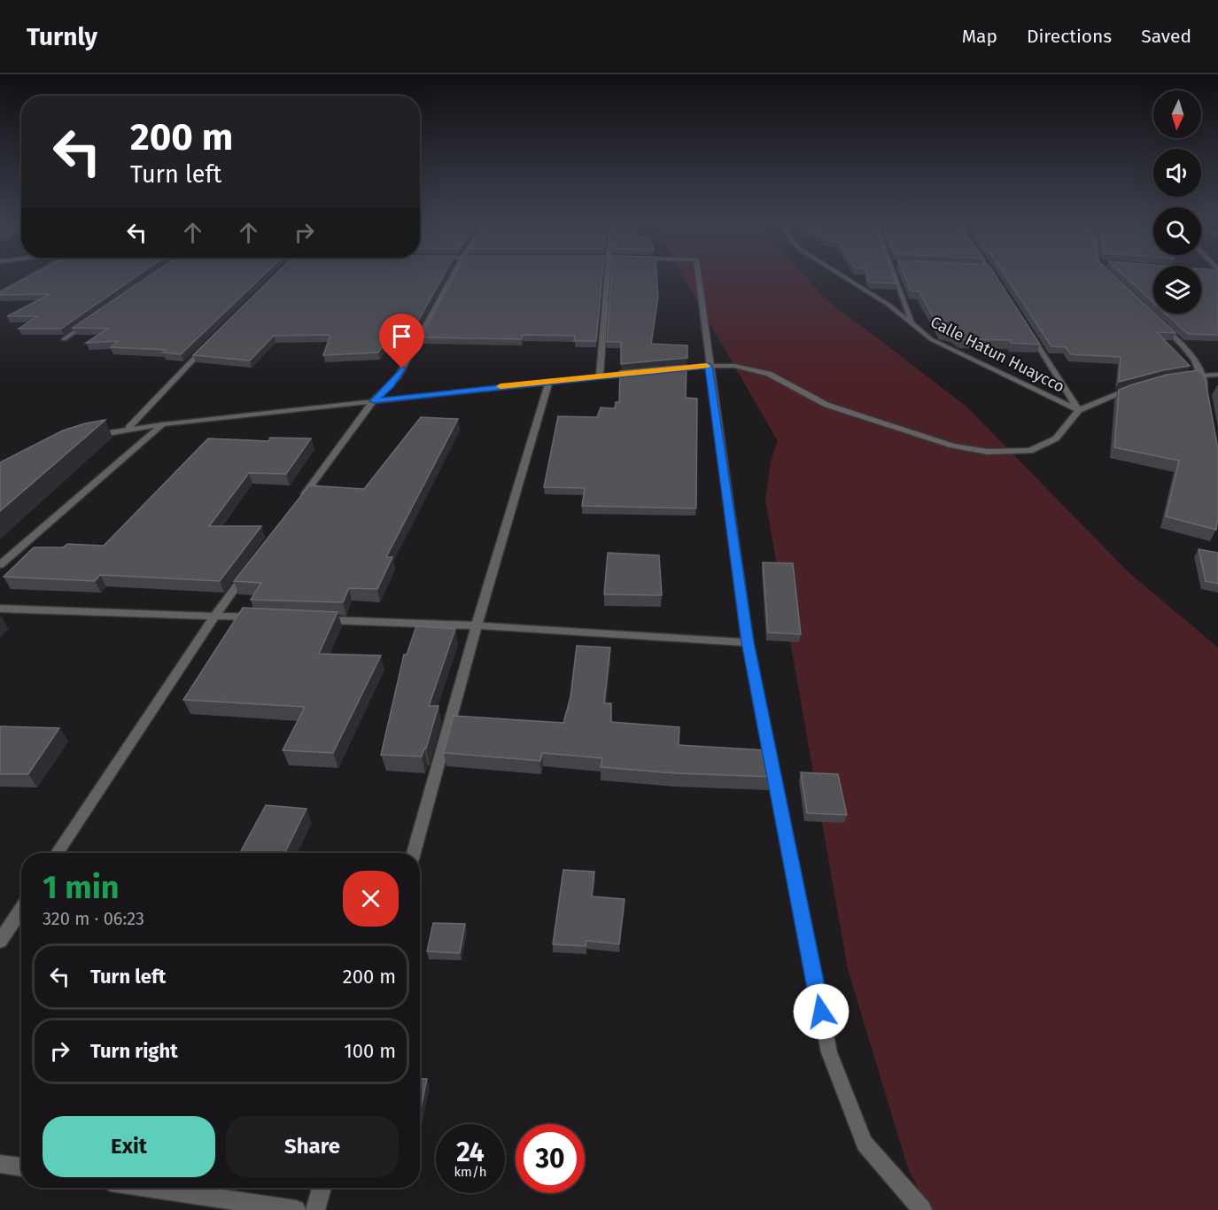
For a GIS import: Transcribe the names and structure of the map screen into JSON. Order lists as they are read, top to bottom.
{
  "streets": {
    "street": ["Calle Hatun Huaycco"]
  },
  "north": "bottom",
  "page": {
    "header": "Turnly",
    "nav": ["Map", "Directions", "Saved"],
    "turn": ["200 m", "Turn left"],
    "heading": ["1 min", "320 m · 06:23"],
    "list": [
      {
        "name": "Turn left",
        "value": "200 m"
      },
      {
        "name": "Turn right",
        "value": "100 m"
      }
    ],
    "buttons": ["Exit", "Share"],
    "speed": "24 km/h",
    "limit": "30"
  }
}
